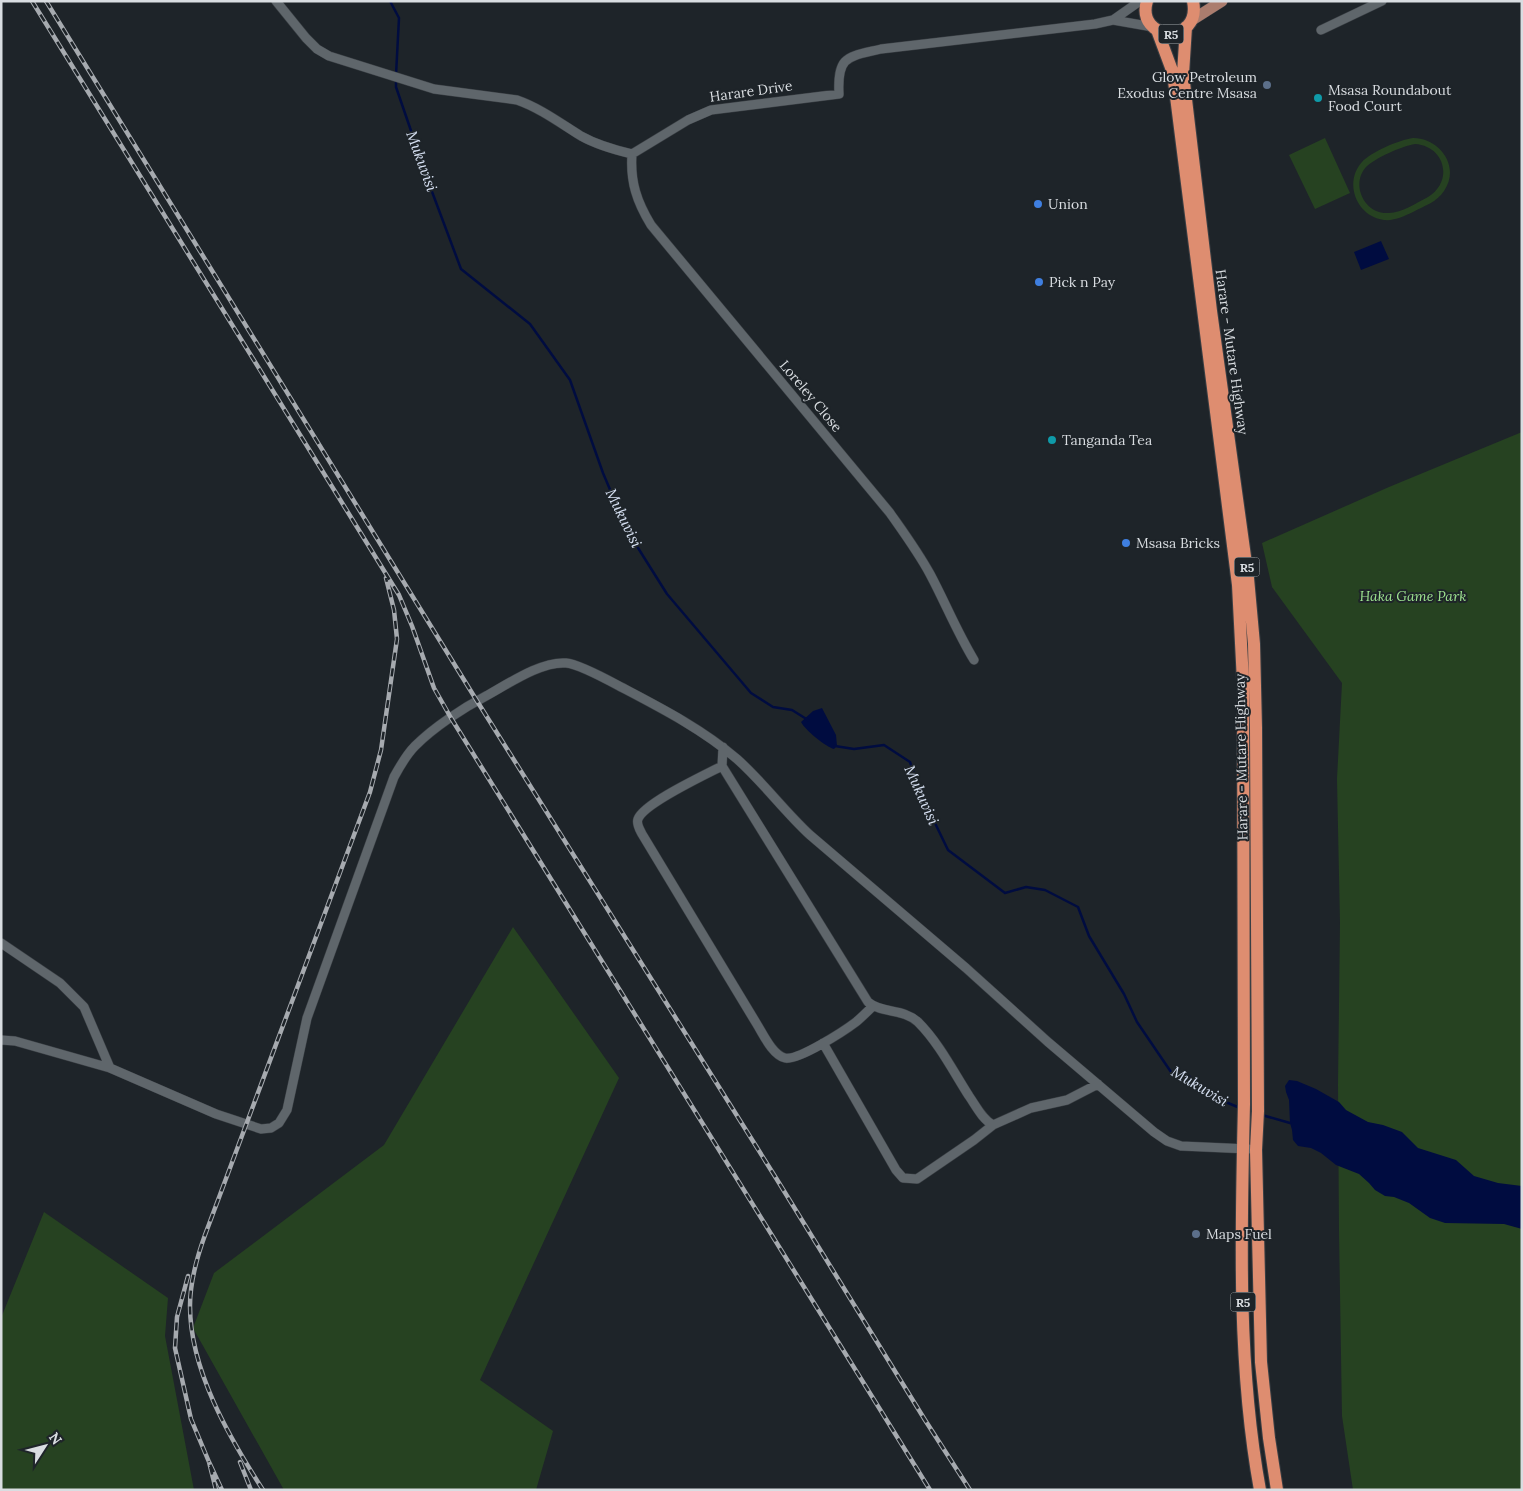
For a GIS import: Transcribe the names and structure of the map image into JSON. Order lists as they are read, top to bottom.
{
  "streets": {
    "highway": ["R5", "Harare - Mutare Highway"],
    "street": ["Harare Drive", "Loreley Close"]
  },
  "crossings": [
    ["R5", "Harare Drive"],
    ["R5", "Harare - Mutare Highway"],
    ["Harare Drive", "Harare - Mutare Highway"],
    ["Harare Drive", "Loreley Close"]
  ],
  "water": ["Mukuvisi"],
  "parks": ["Haka Game Park"],
  "places": [
    "Glow Petroleum Exodus Centre Msasa",
    "Msasa Roundabout Food Court",
    "Union",
    "Pick n Pay",
    "Tanganda Tea",
    "Msasa Bricks",
    "Maps Fuel"
  ],
  "north": "top right"
}
